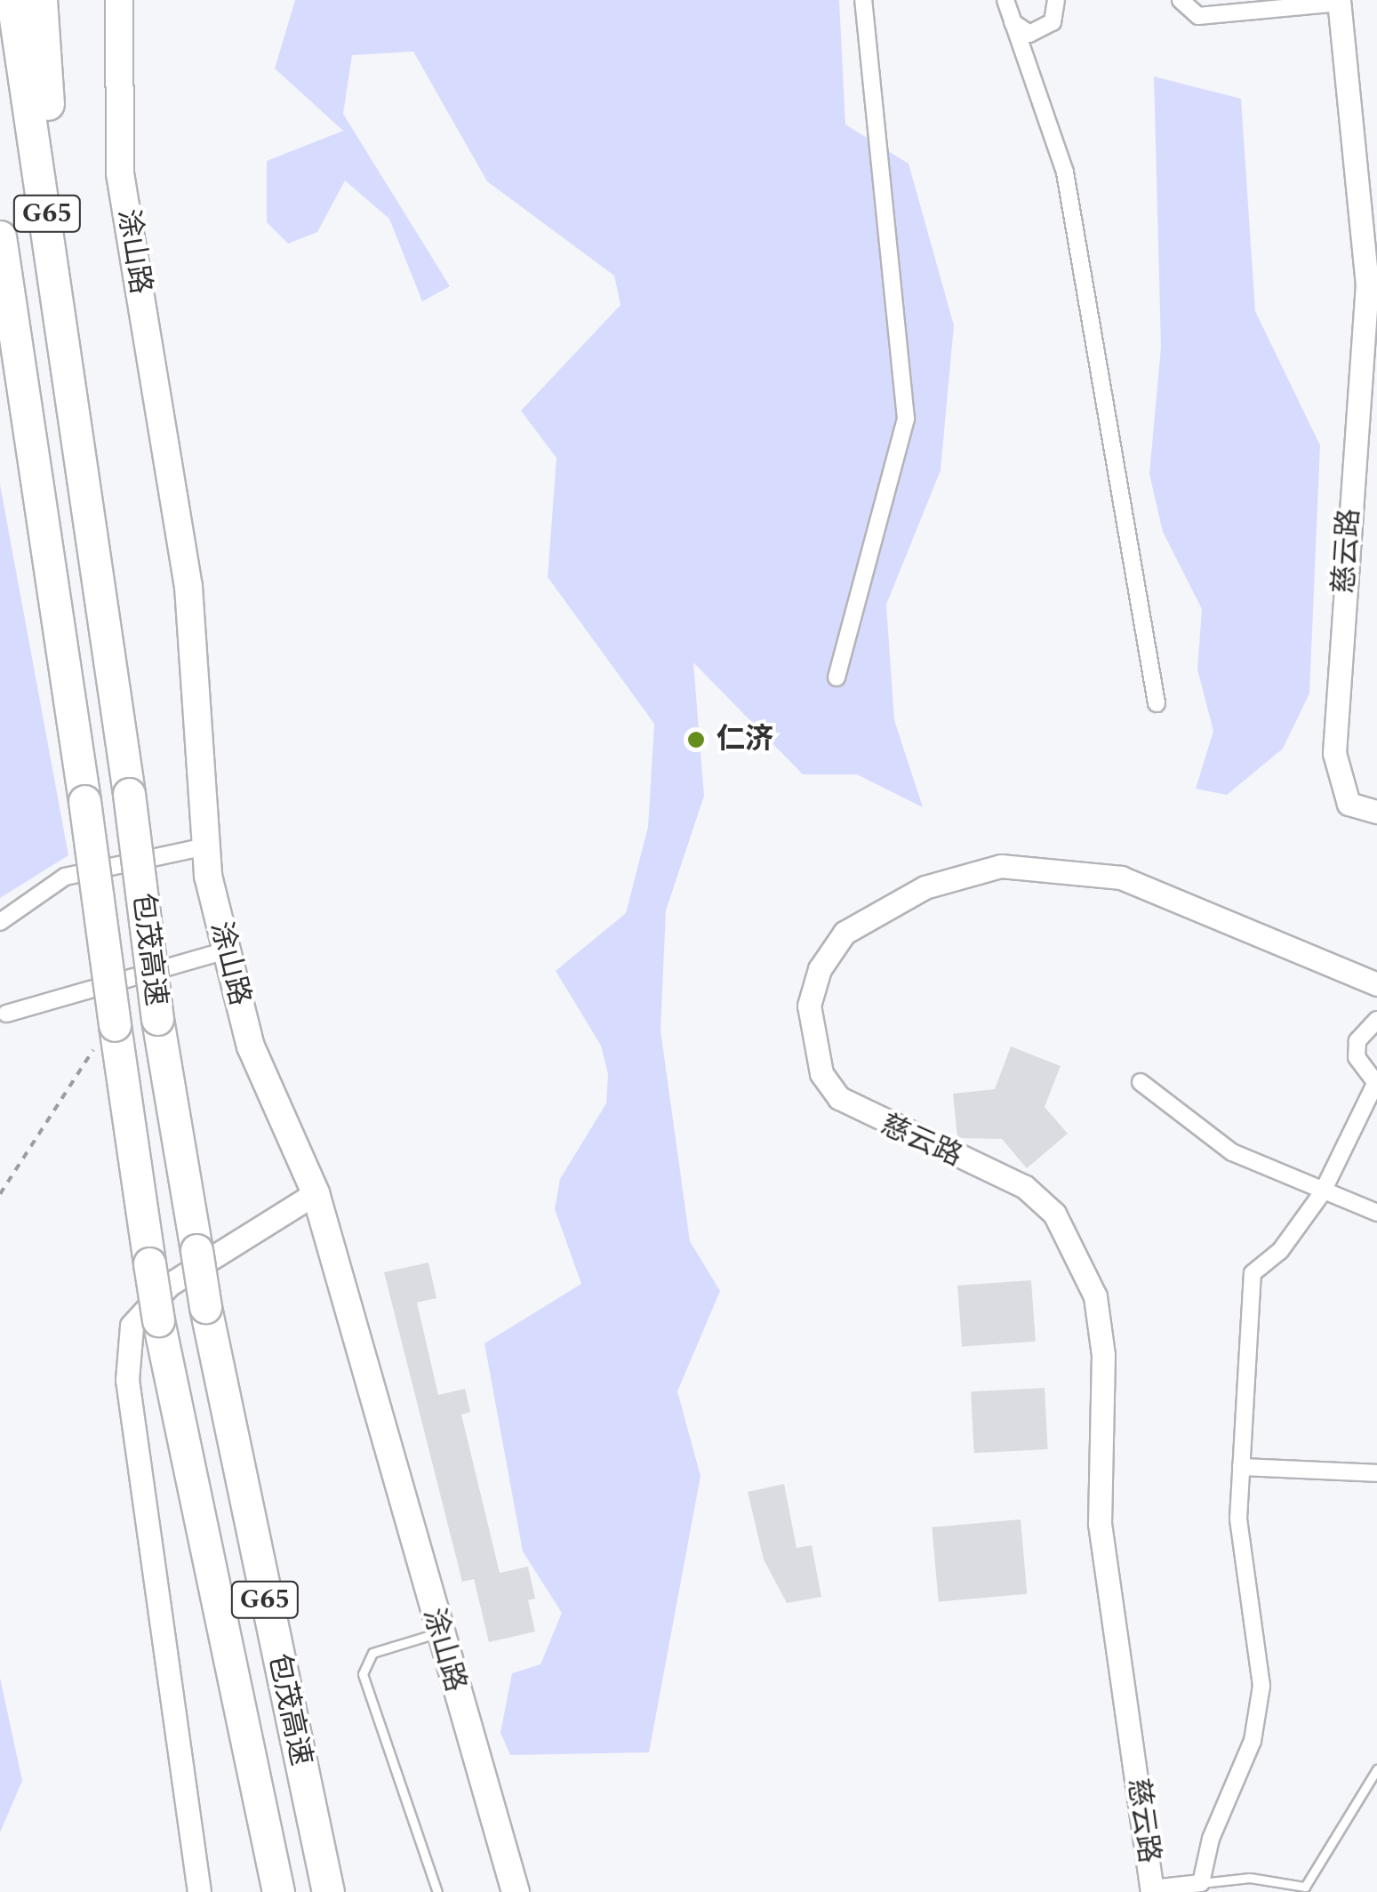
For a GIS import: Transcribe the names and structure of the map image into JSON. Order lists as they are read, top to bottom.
{
  "streets": {
    "highway": ["G65", "包茂高速"],
    "main road": ["涂山路"],
    "street": ["慈云路"]
  },
  "places": ["仁济"]
}
